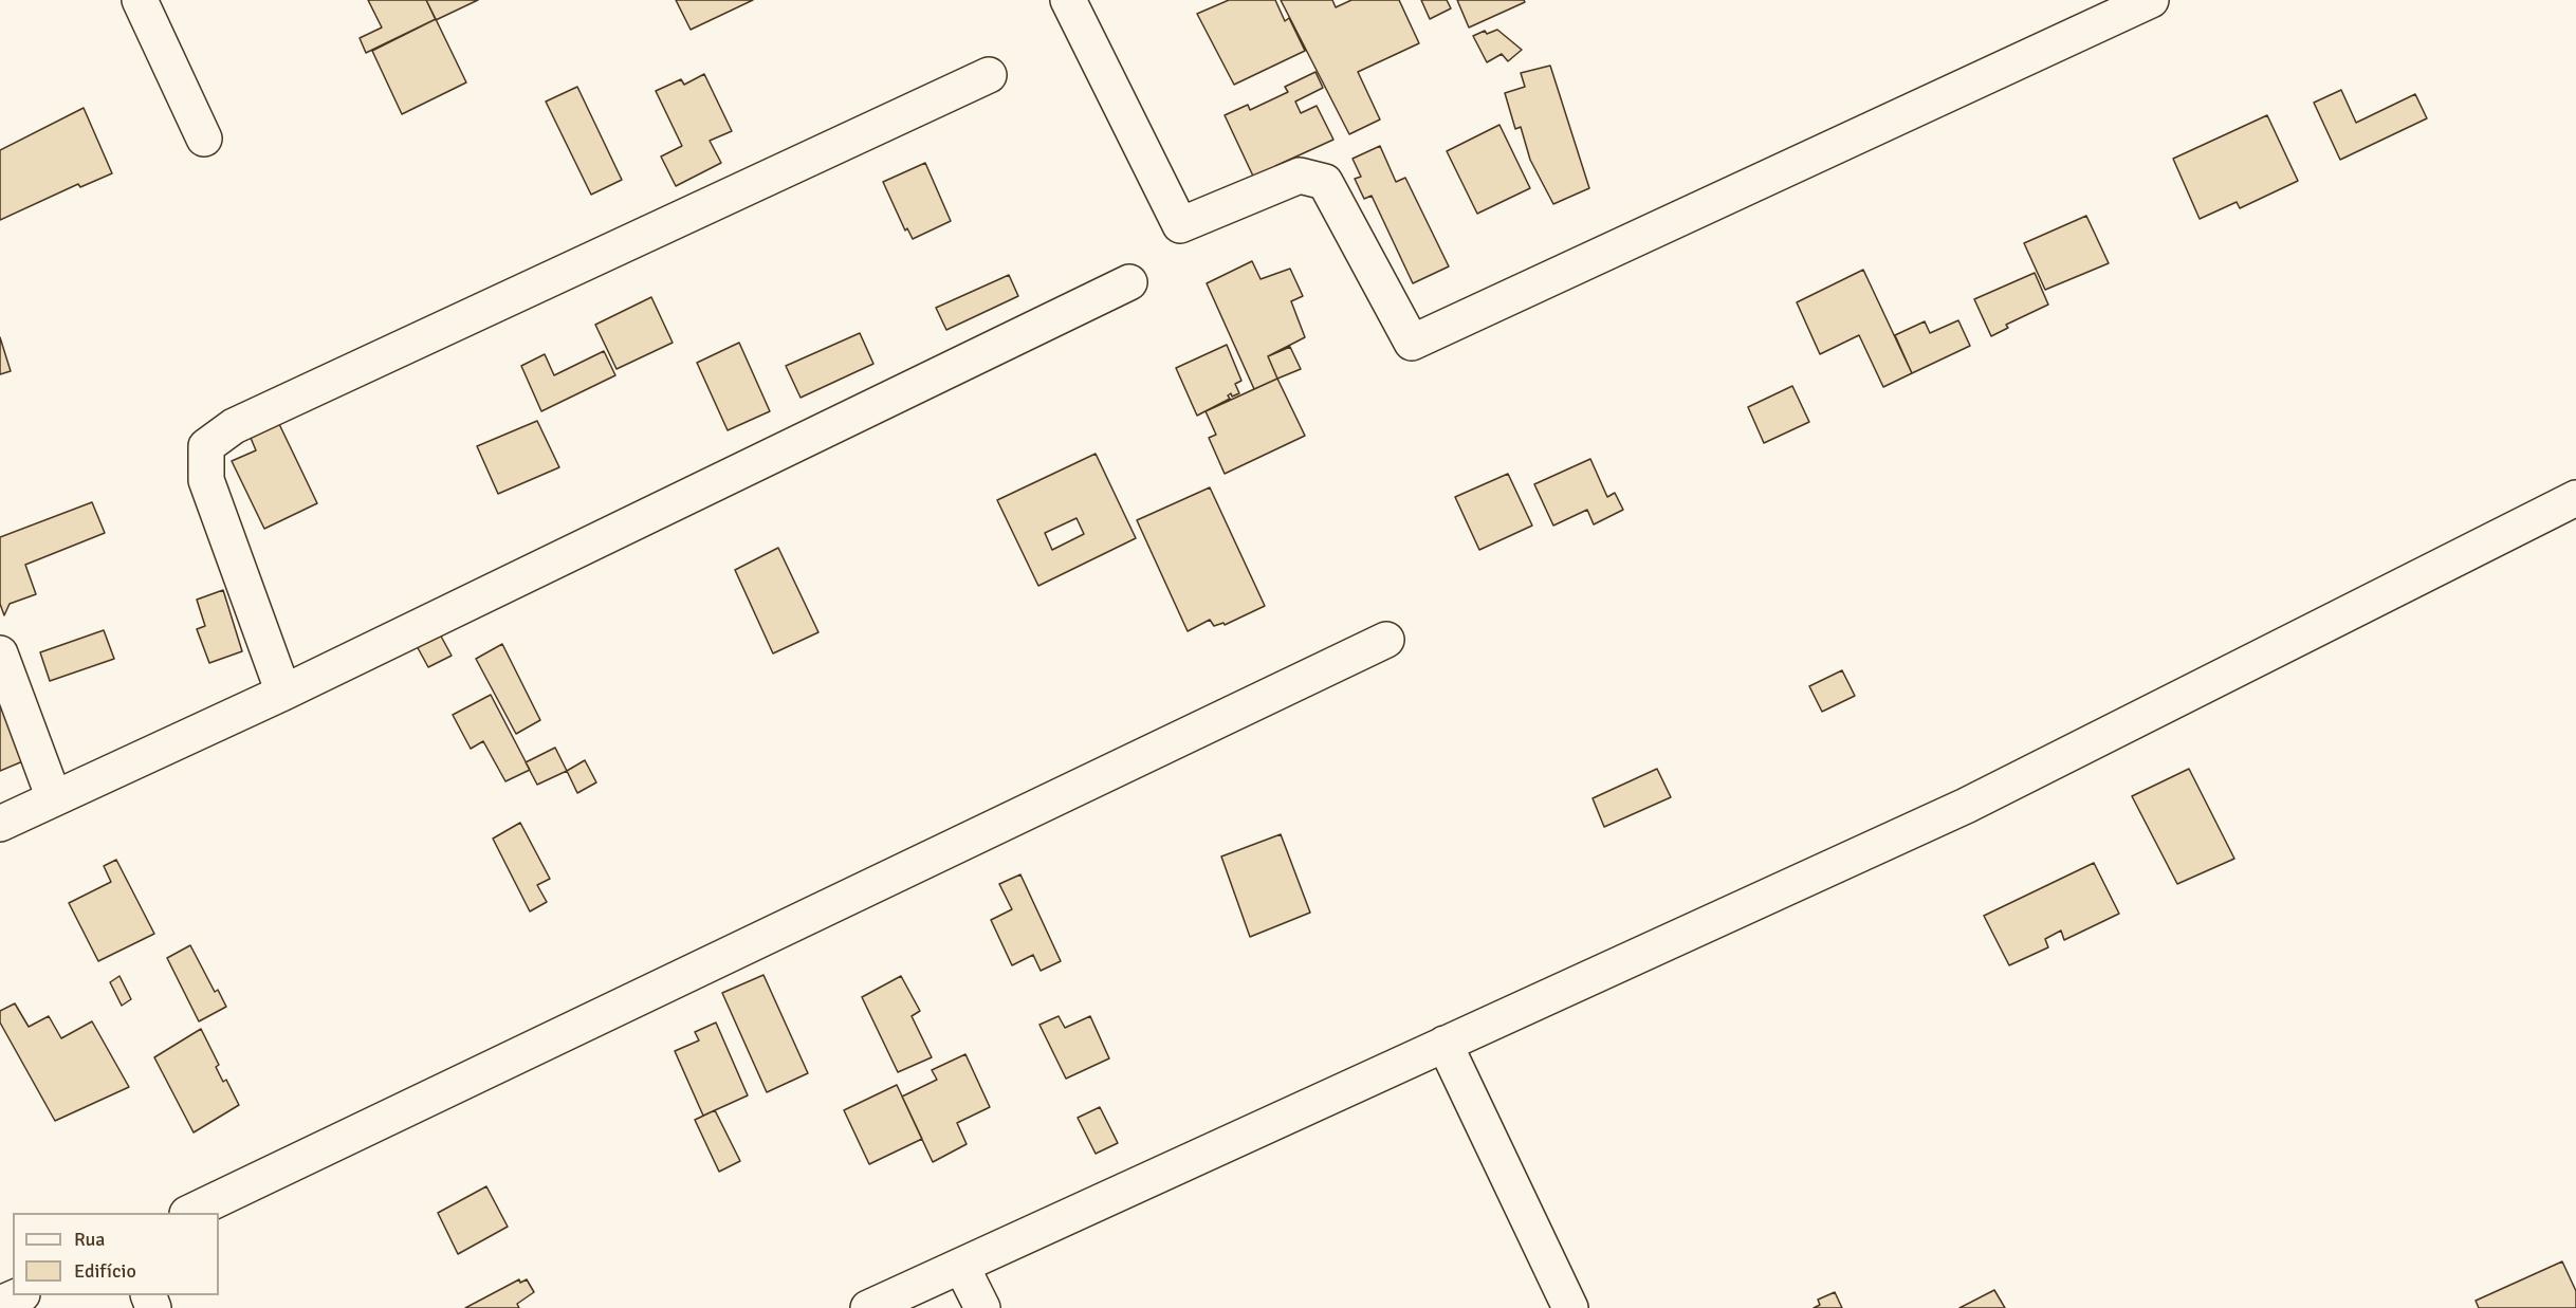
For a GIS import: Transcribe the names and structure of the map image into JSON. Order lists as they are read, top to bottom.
{
  "legend": ["Rua", "Edifício"]
}
